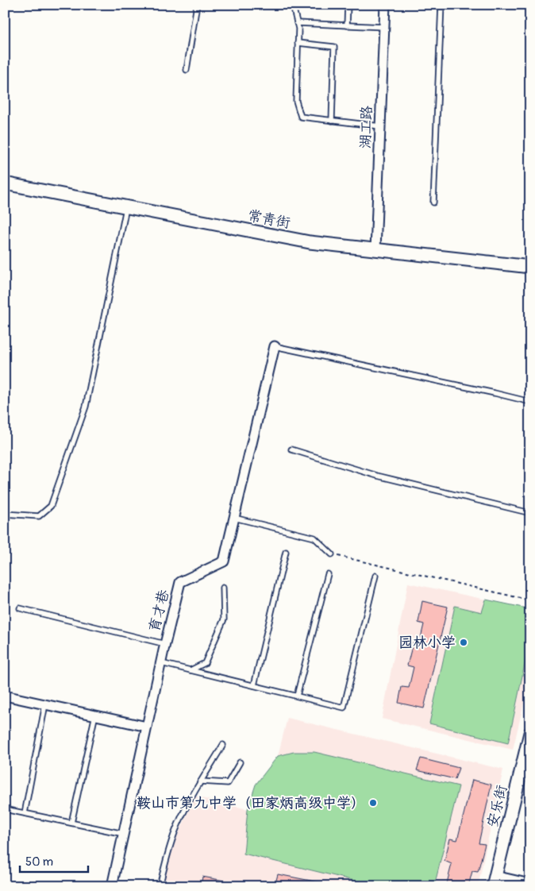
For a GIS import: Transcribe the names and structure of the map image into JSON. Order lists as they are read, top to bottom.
{
  "streets": {
    "street": [
      "湖工路",
      "常青街",
      "育才巷",
      "安乐街"
    ]
  },
  "crossings": [
    ["湖工路", "常青街"]
  ],
  "places": ["园林小学", "鞍山市第九中学（田家炳高级中学）"],
  "scale_bar": "50 m"
}
